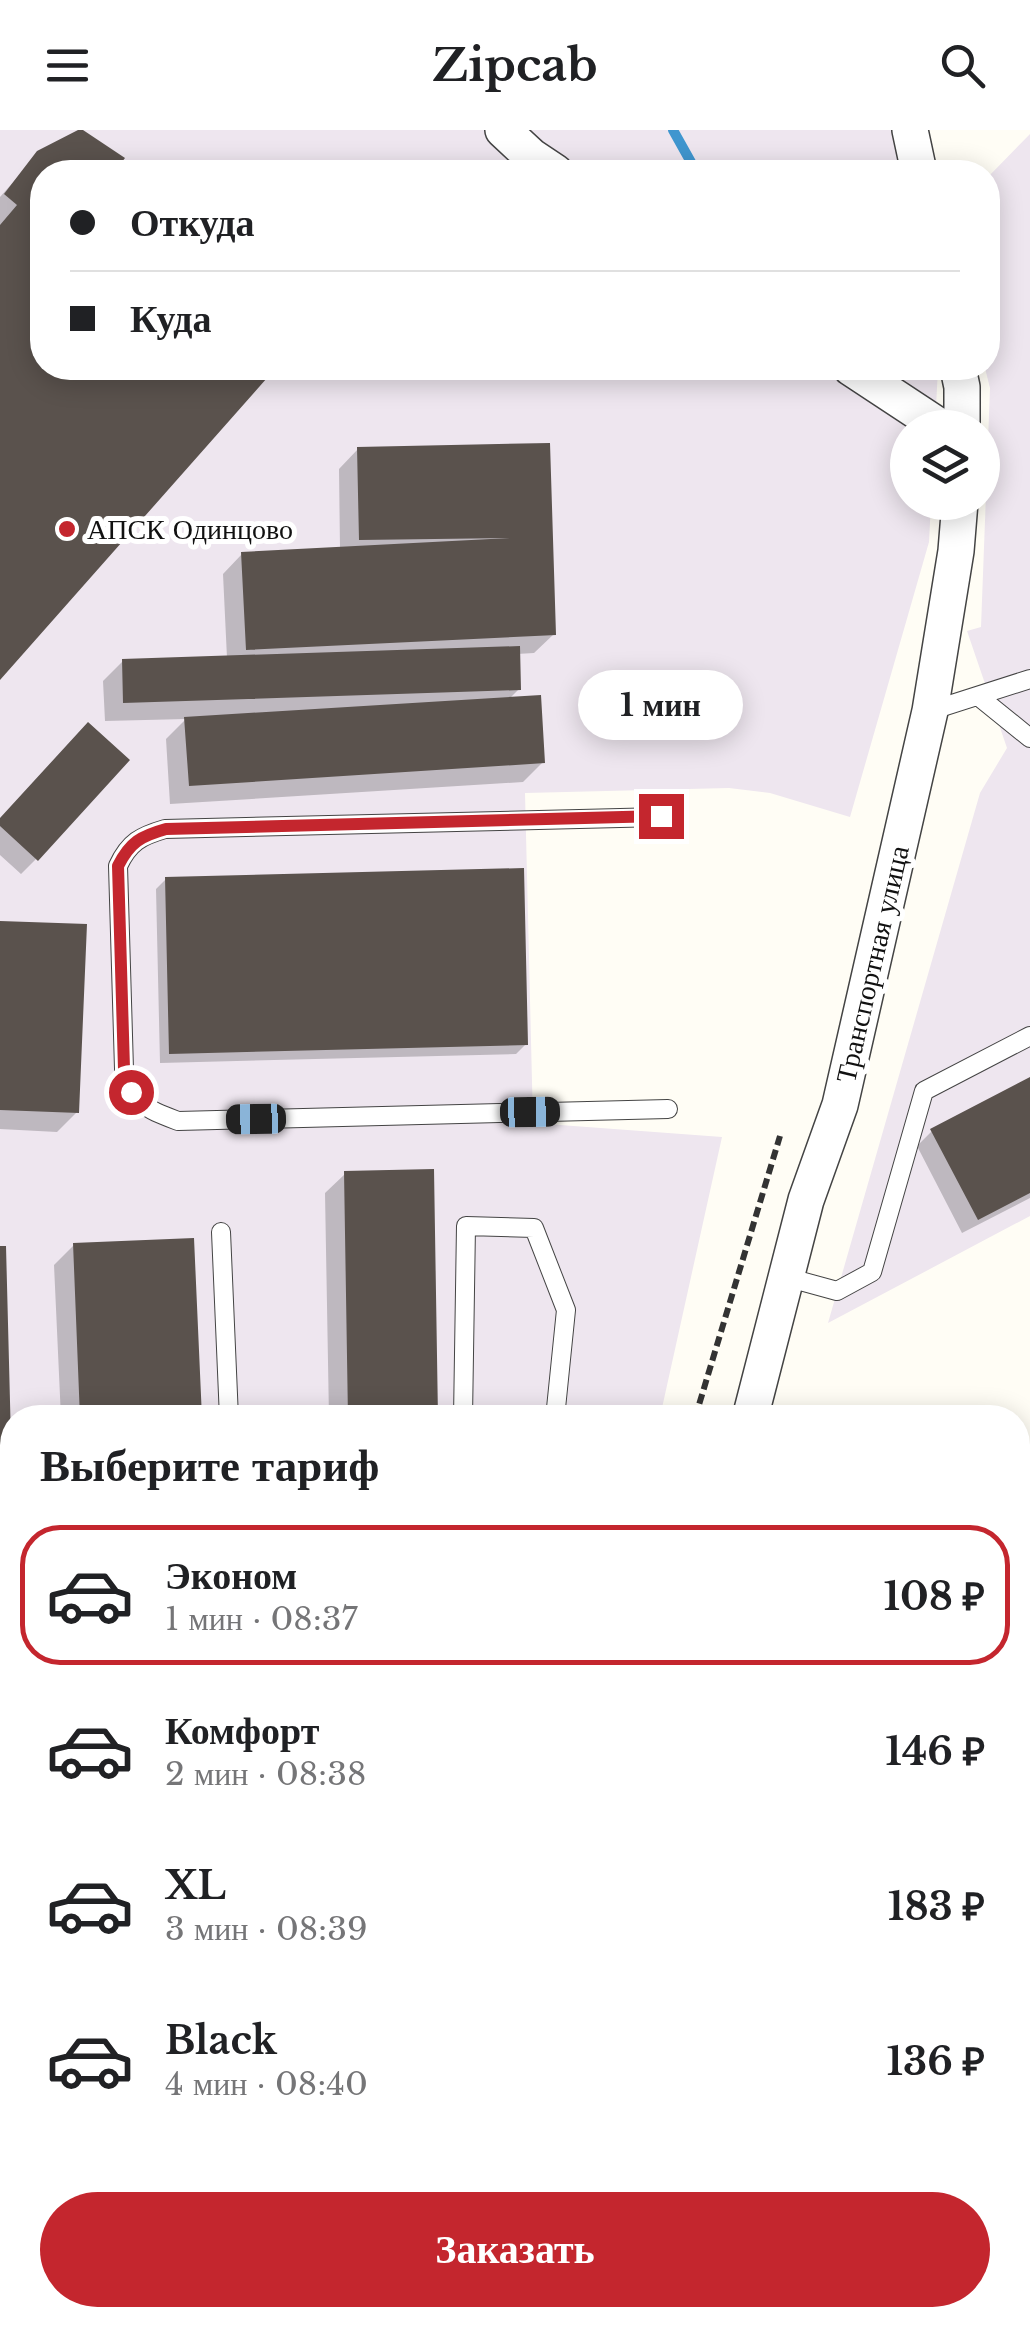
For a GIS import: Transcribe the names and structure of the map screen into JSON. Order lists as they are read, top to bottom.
{
  "streets": {
    "street": ["Транспортная улица"]
  },
  "places": ["АПСК Одинцово"],
  "page": {
    "header": "Zipcab",
    "banner": ["Откуда", "Куда"],
    "bubble": "1 мин",
    "heading": "Выберите тариф",
    "list": [
      {
        "name": "Эконом",
        "note": "1 мин · 08:37",
        "value": "108 ₽"
      },
      {
        "name": "Комфорт",
        "note": "2 мин · 08:38",
        "value": "146 ₽"
      },
      {
        "name": "XL",
        "note": "3 мин · 08:39",
        "value": "183 ₽"
      },
      {
        "name": "Black",
        "note": "4 мин · 08:40",
        "value": "136 ₽"
      }
    ],
    "buttons": "Заказать"
  }
}
